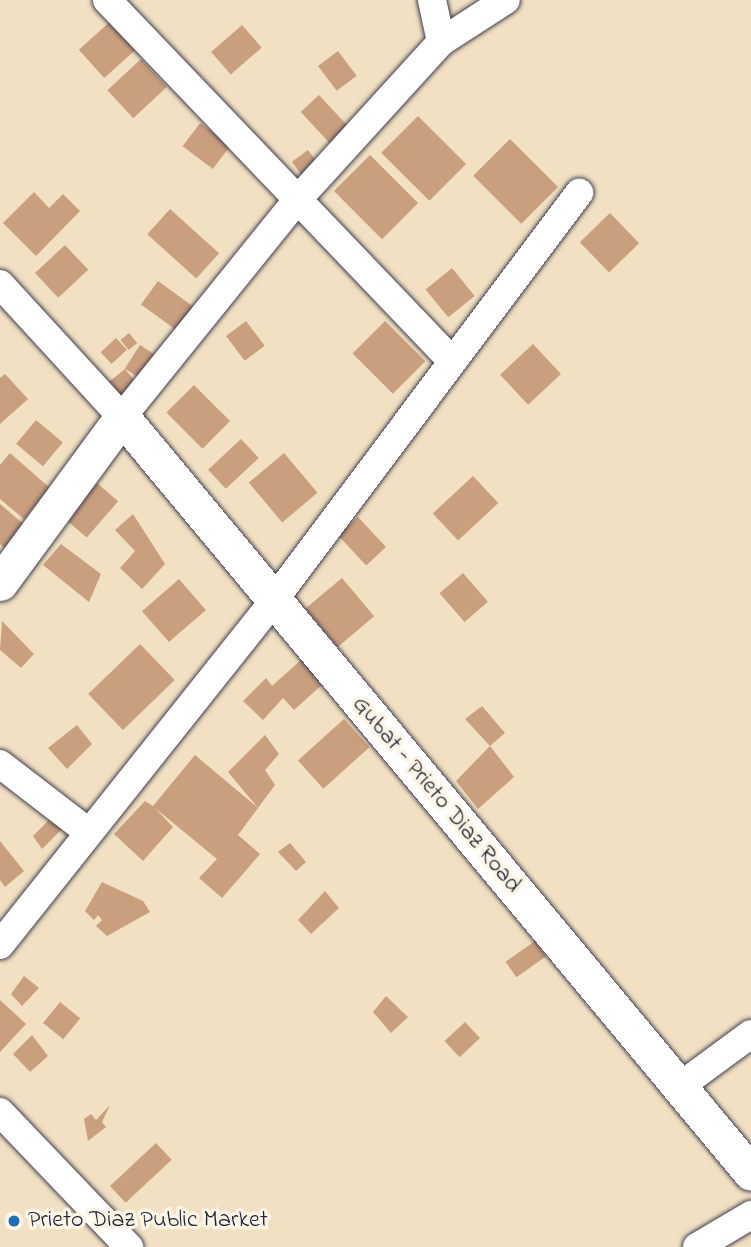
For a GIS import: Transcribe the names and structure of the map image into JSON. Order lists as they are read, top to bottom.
{
  "streets": {
    "main road": ["Gubat - Prieto Diaz Road"]
  },
  "places": ["Prieto Diaz Public Market"]
}
